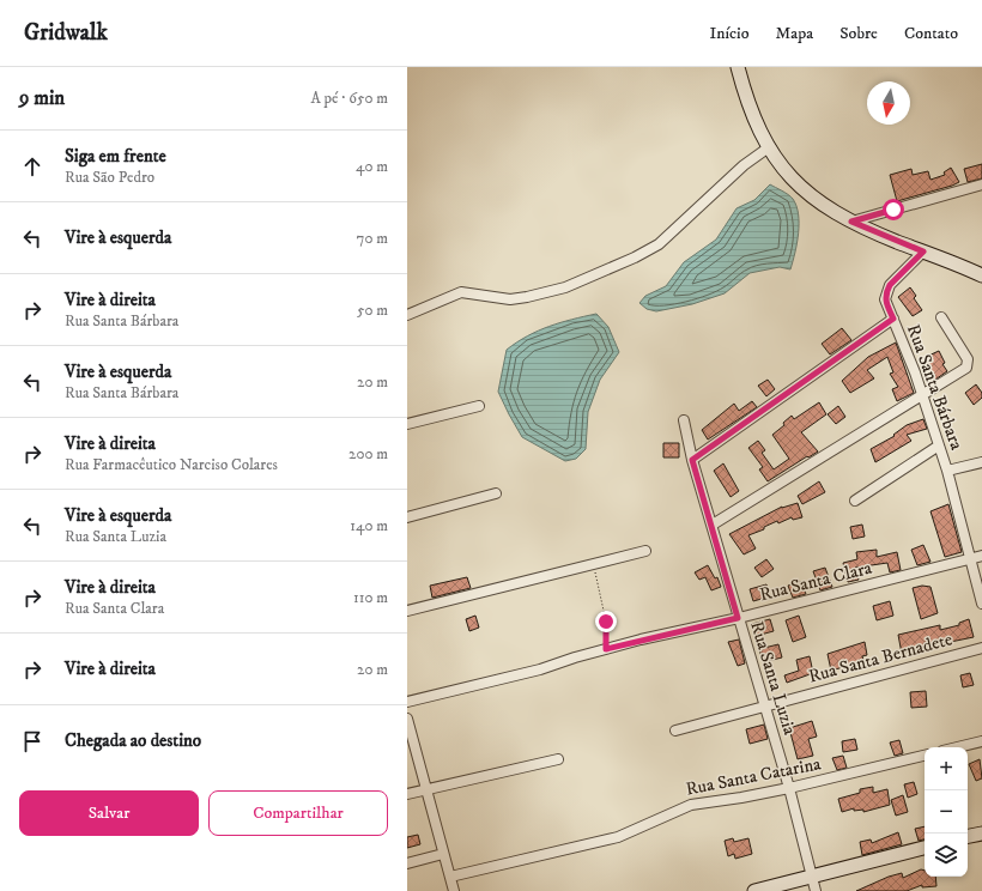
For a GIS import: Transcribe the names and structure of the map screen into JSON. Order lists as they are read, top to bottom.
{
  "streets": {
    "street": [
      "Rua Santa Bárbara",
      "Rua Santa Clara",
      "Rua Santa Bernadete",
      "Rua Santa Luzia",
      "Rua Santa Catarina"
    ]
  },
  "crossings": [
    ["Rua Santa Bárbara", "Rua Santa Clara"],
    ["Rua Santa Clara", "Rua Santa Luzia"],
    ["Rua Santa Bernadete", "Rua Santa Luzia"],
    ["Rua Santa Luzia", "Rua Santa Catarina"]
  ],
  "north": "bottom",
  "page": {
    "header": "Gridwalk",
    "nav": [
      "Início",
      "Mapa",
      "Sobre",
      "Contato"
    ],
    "heading": ["9 min", "A pé · 650 m"],
    "list": [
      ["Siga em frente", "Rua São Pedro", "40 m"],
      ["Vire à esquerda", "70 m"],
      ["Vire à direita", "Rua Santa Bárbara", "50 m"],
      ["Vire à esquerda", "Rua Santa Bárbara", "20 m"],
      ["Vire à direita", "Rua Farmacêutico Narciso Colares", "200 m"],
      ["Vire à esquerda", "Rua Santa Luzia", "140 m"],
      ["Vire à direita", "Rua Santa Clara", "110 m"],
      ["Vire à direita", "20 m"],
      "Chegada ao destino"
    ],
    "map_buttons": ["+", "−"],
    "buttons": ["Salvar", "Compartilhar"]
  }
}
